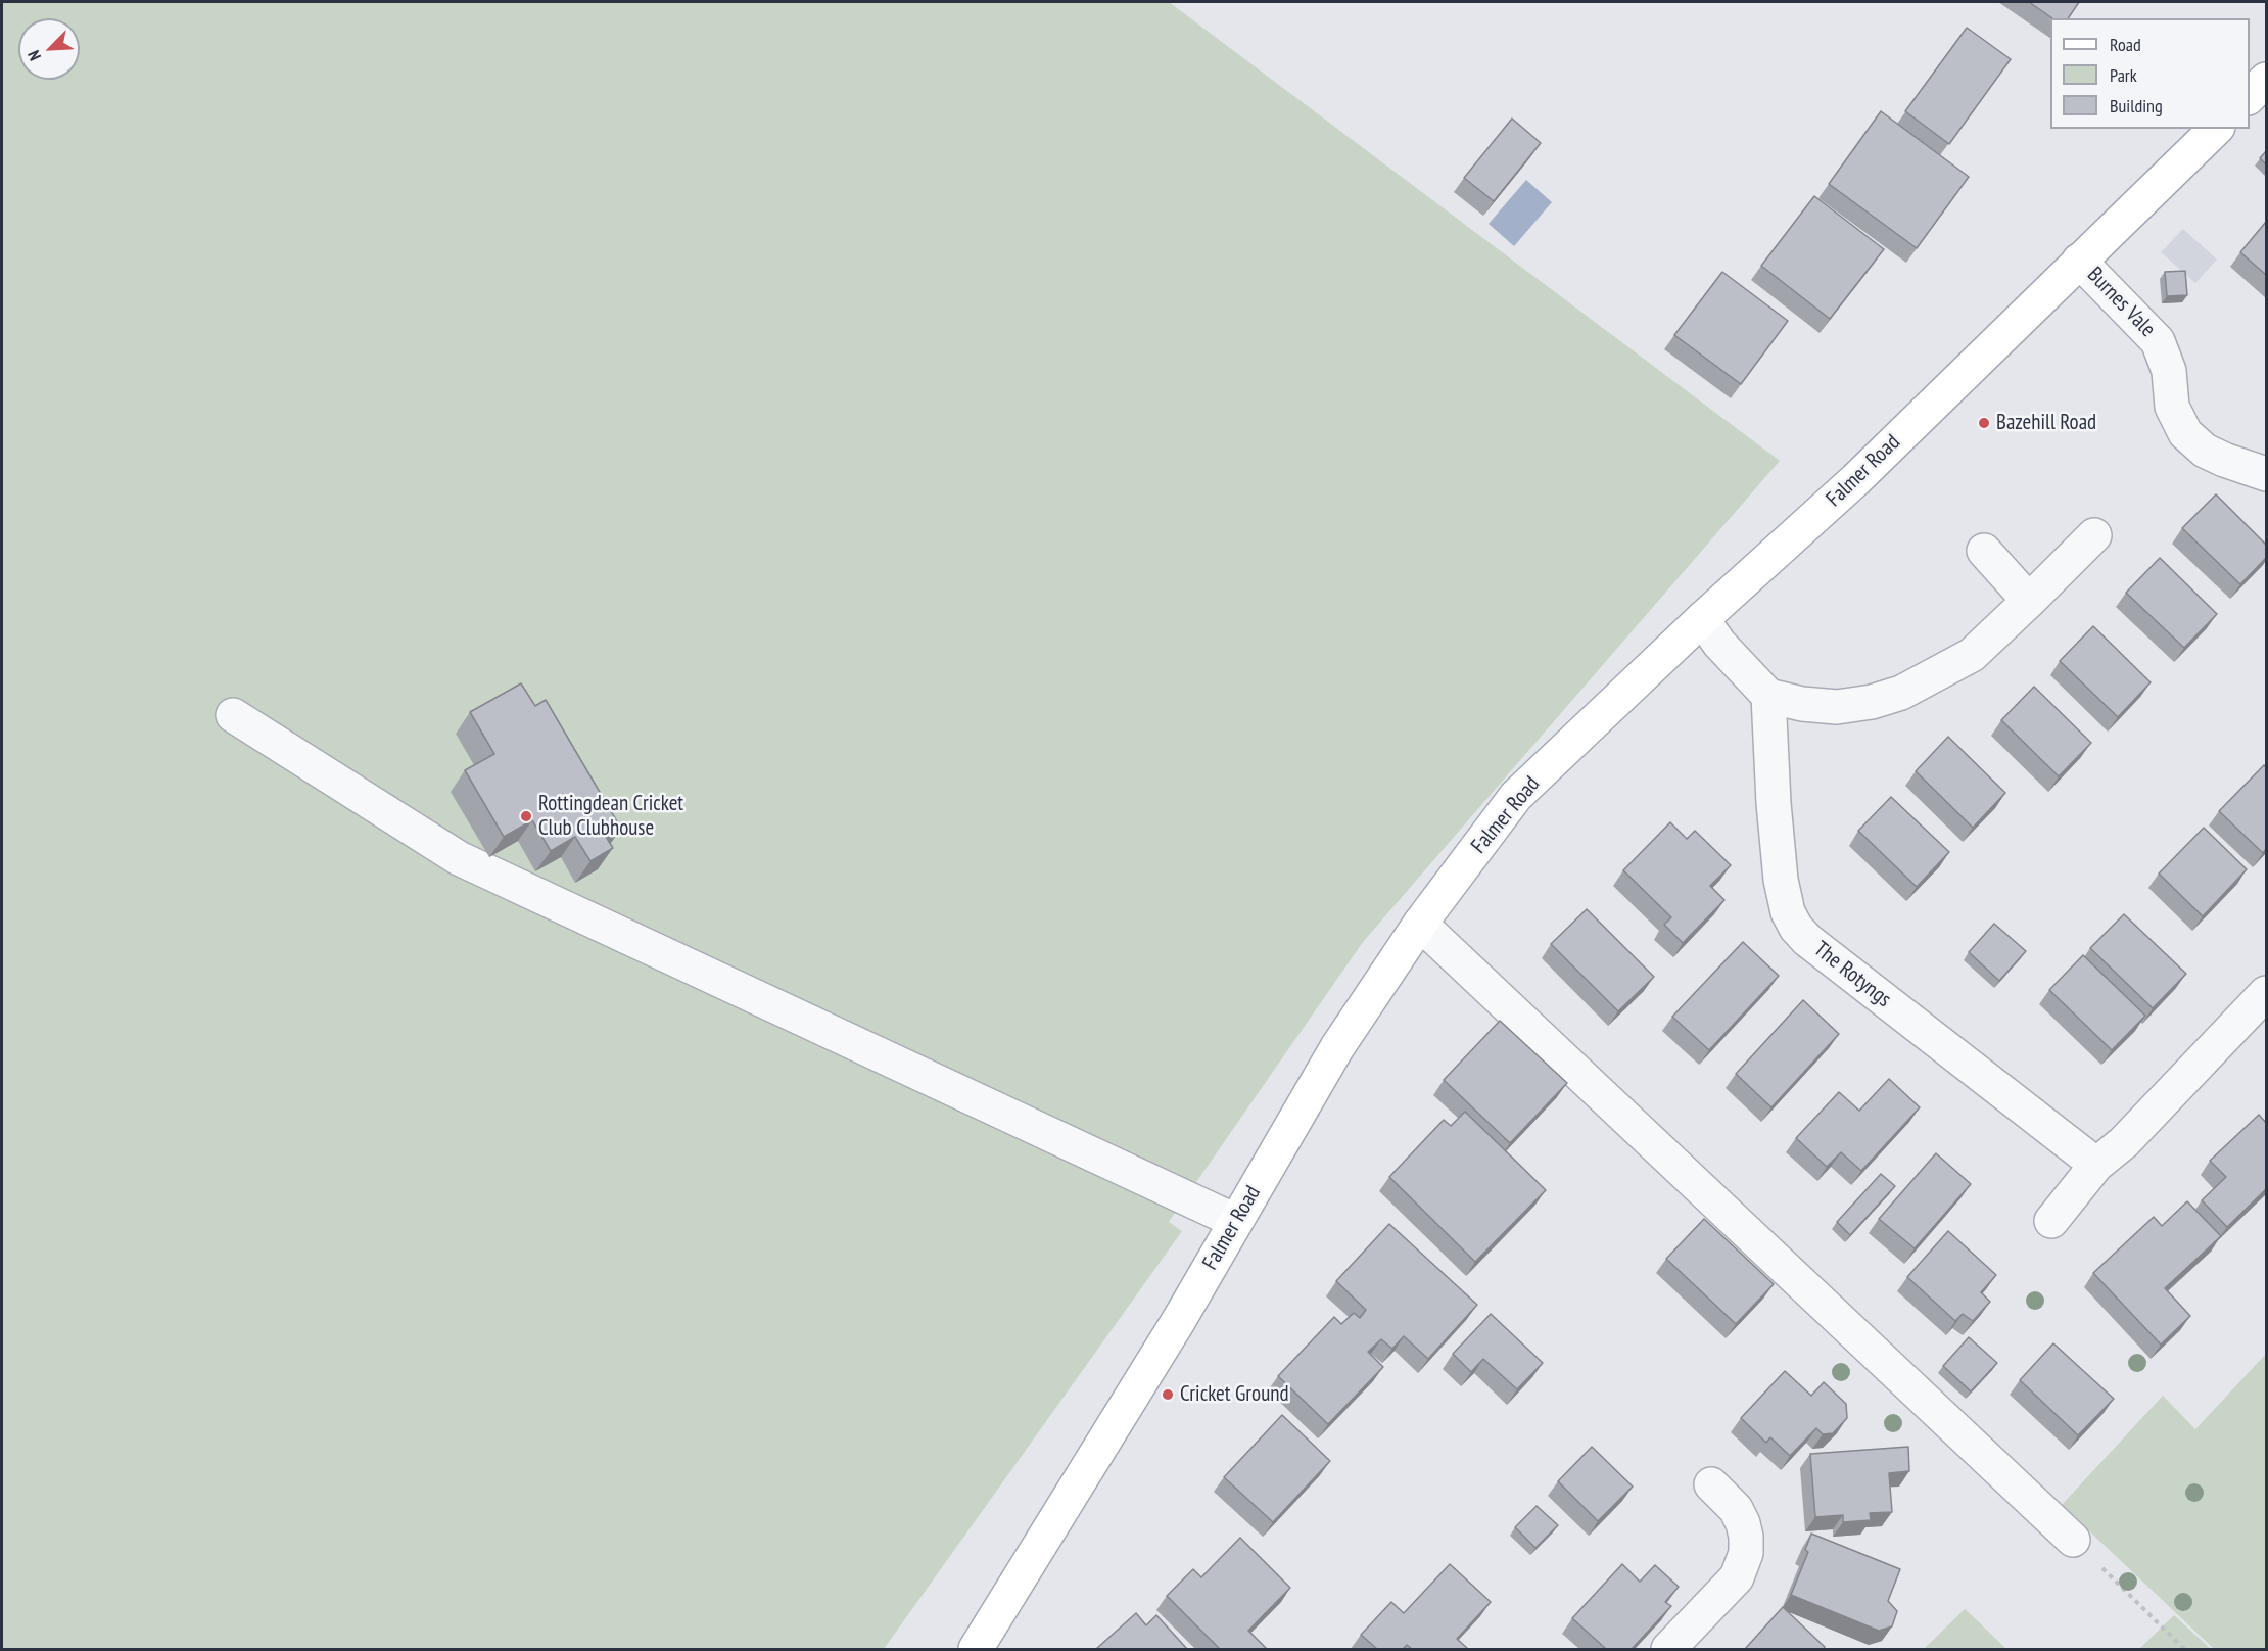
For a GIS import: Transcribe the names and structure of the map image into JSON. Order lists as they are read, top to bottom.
{
  "streets": {
    "main road": ["Falmer Road"],
    "street": ["Burnes Vale", "The Rotyngs"]
  },
  "crossings": [
    ["Burnes Vale", "Falmer Road"]
  ],
  "places": ["Bazehill Road", "Rottingdean Cricket Club Clubhouse", "Cricket Ground"],
  "legend": ["Road", "Park", "Building"],
  "north": "bottom left"
}
